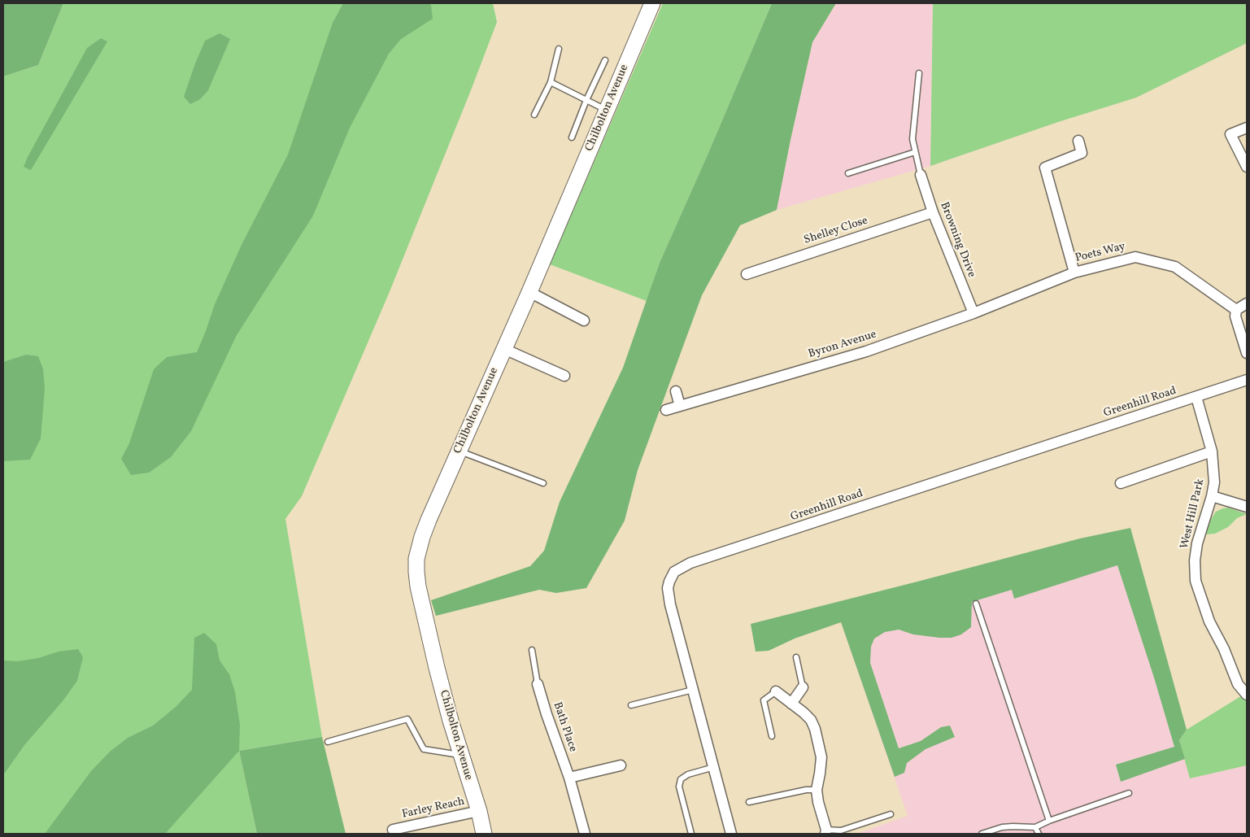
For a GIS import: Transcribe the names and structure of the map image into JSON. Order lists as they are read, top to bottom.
{
  "streets": {
    "main road": ["Chilbolton Avenue"],
    "street": [
      "Shelley Close",
      "Browning Drive",
      "Poets Way",
      "Byron Avenue",
      "Greenhill Road",
      "West Hill Park",
      "Bath Place",
      "Farley Reach"
    ]
  },
  "crossings": [
    ["Chilbolton Avenue", "Farley Reach"],
    ["Shelley Close", "Browning Drive"],
    ["Browning Drive", "Byron Avenue"],
    ["Poets Way", "Byron Avenue"],
    ["Greenhill Road", "West Hill Park"]
  ]
}
